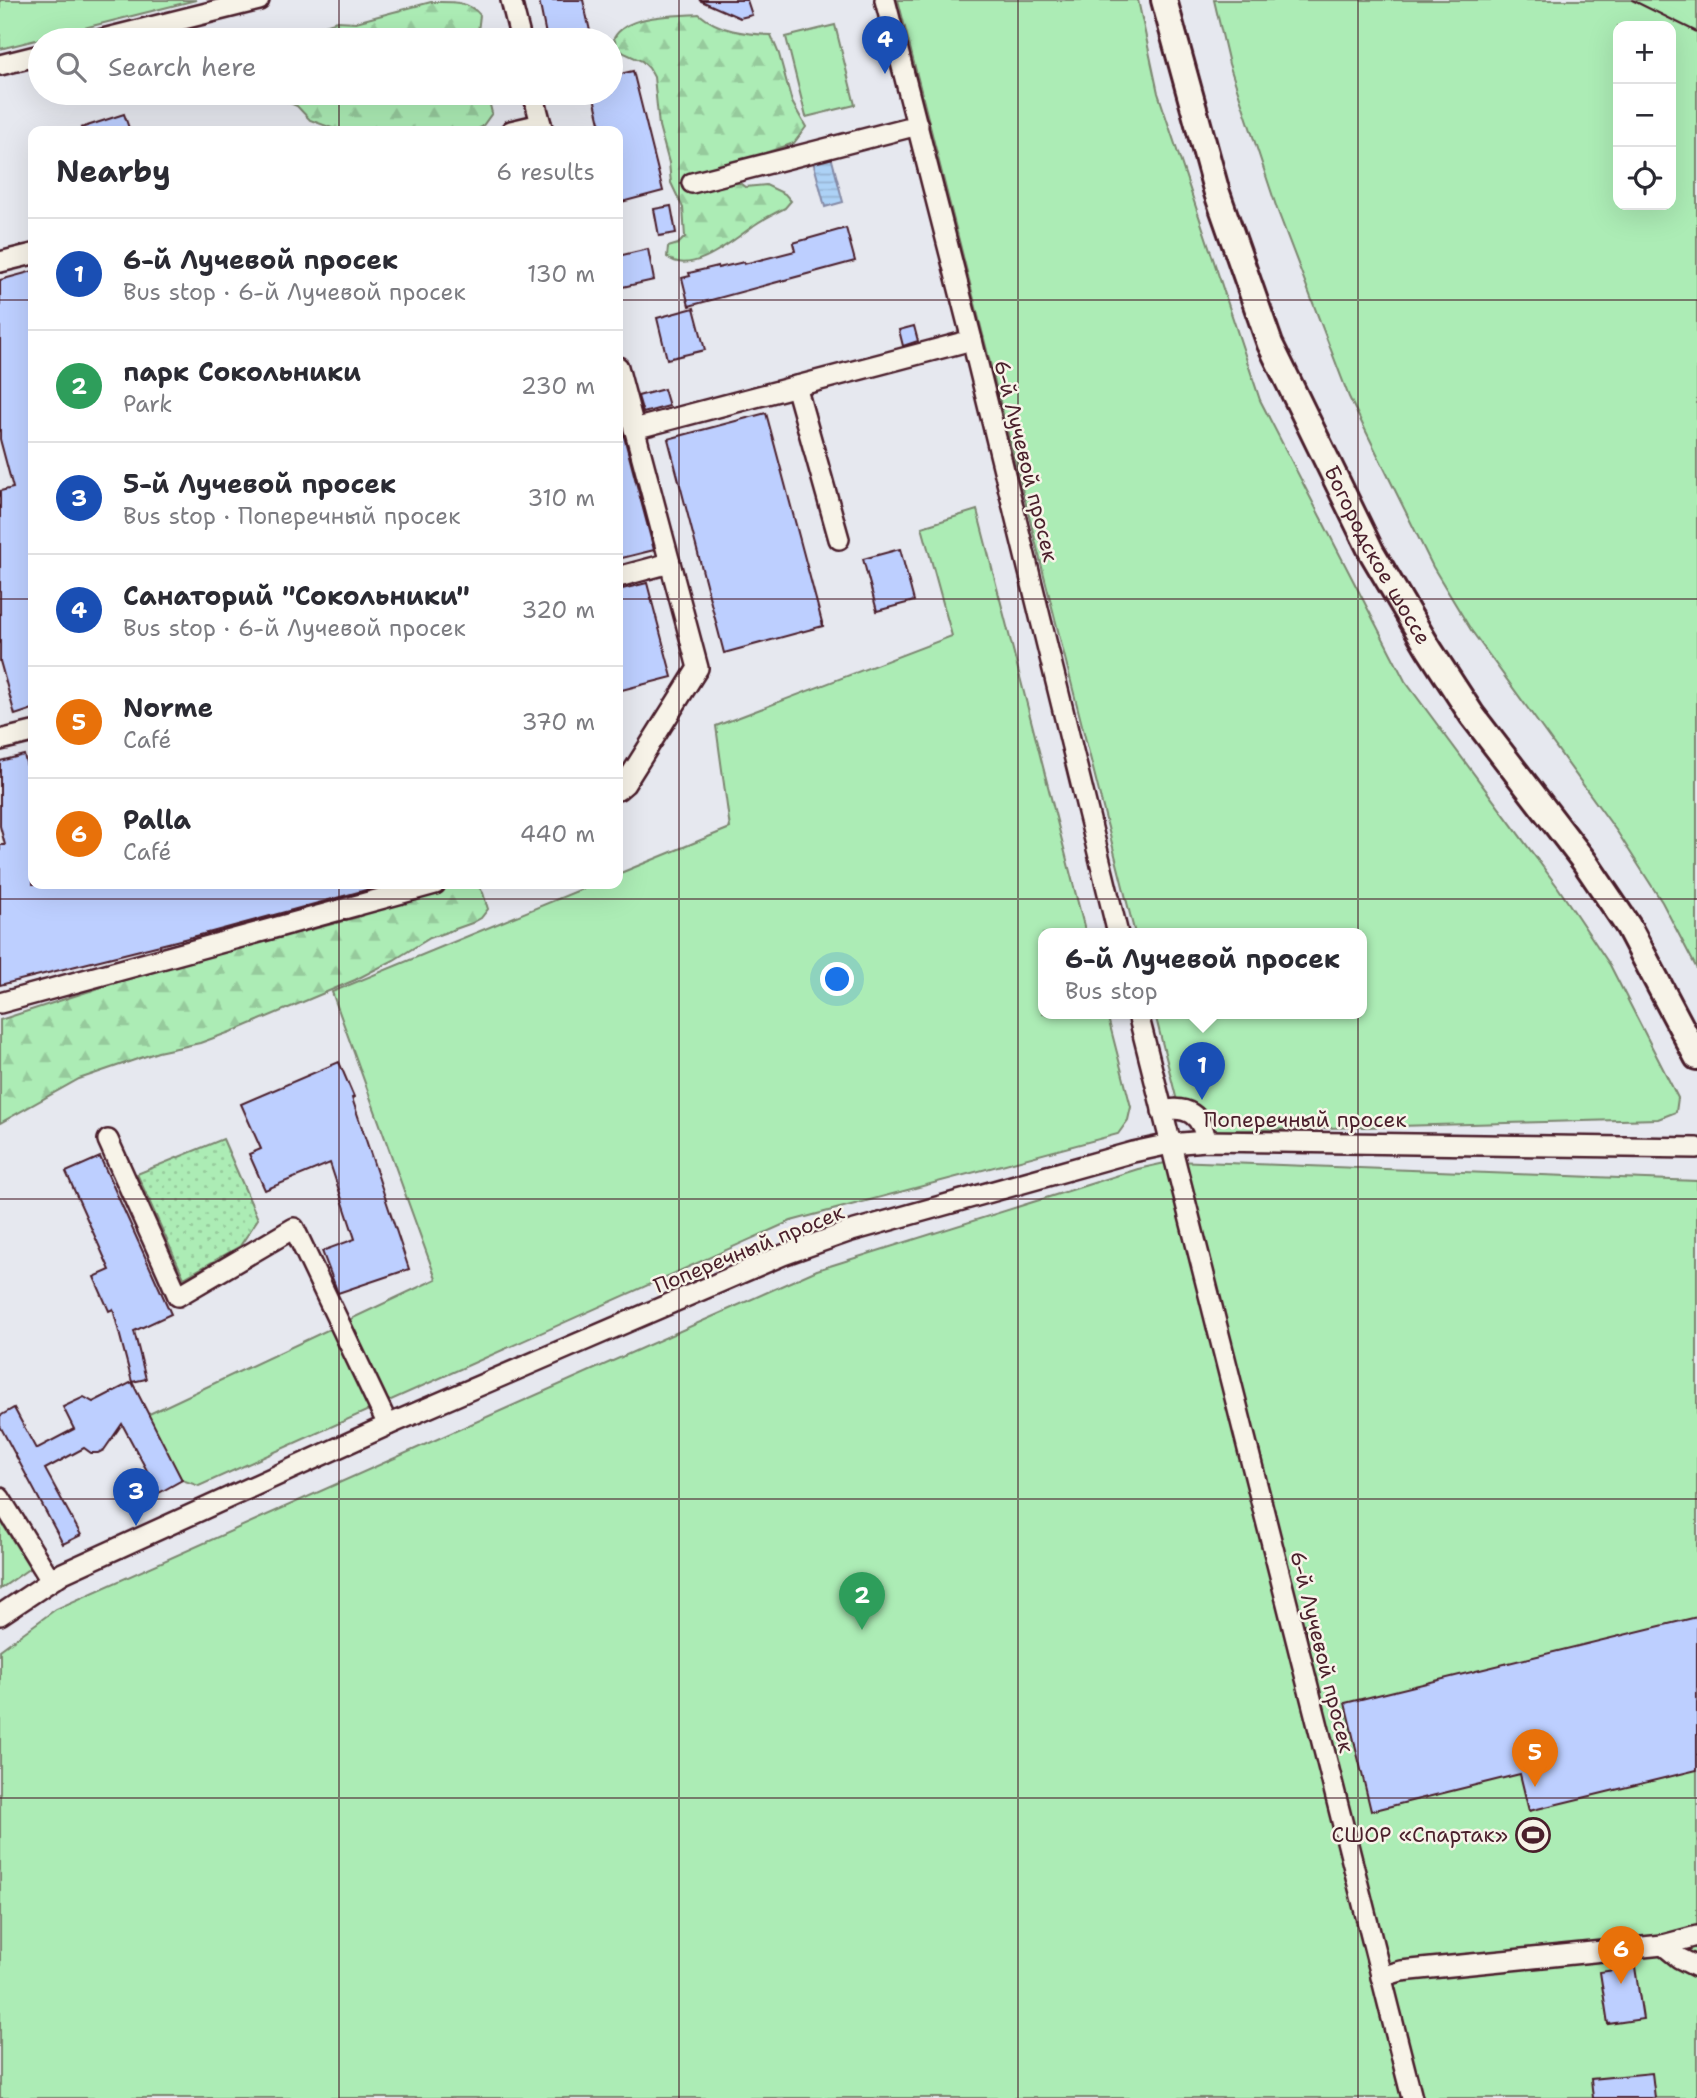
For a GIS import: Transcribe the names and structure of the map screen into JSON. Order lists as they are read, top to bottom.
{
  "streets": {
    "main road": ["Богородское шоссе"],
    "street": ["6-й Лучевой просек", "Поперечный просек"]
  },
  "crossings": [
    ["6-й Лучевой просек", "Поперечный просек"]
  ],
  "places": {
    "sports": ["СШОР «Спартак»"]
  },
  "page": {
    "pins": [
      "4",
      "1",
      "3",
      "2",
      "5",
      "6"
    ],
    "map_buttons": ["+", "−"],
    "search": "Search here",
    "heading": ["Nearby", "6 results"],
    "list": [
      {
        "mark": "1",
        "name": "6-й Лучевой просек",
        "note": "Bus stop · 6-й Лучевой просек",
        "value": "130 m"
      },
      {
        "mark": "2",
        "name": "парк Сокольники",
        "note": "Park",
        "value": "230 m"
      },
      {
        "mark": "3",
        "name": "5-й Лучевой просек",
        "note": "Bus stop · Поперечный просек",
        "value": "310 m"
      },
      {
        "mark": "4",
        "name": "Санаторий \"Сокольники\"",
        "note": "Bus stop · 6-й Лучевой просек",
        "value": "320 m"
      },
      {
        "mark": "5",
        "name": "Norme",
        "note": "Café",
        "value": "370 m"
      },
      {
        "mark": "6",
        "name": "Palla",
        "note": "Café",
        "value": "440 m"
      }
    ],
    "popup": ["6-й Лучевой просек", "Bus stop"]
  }
}
